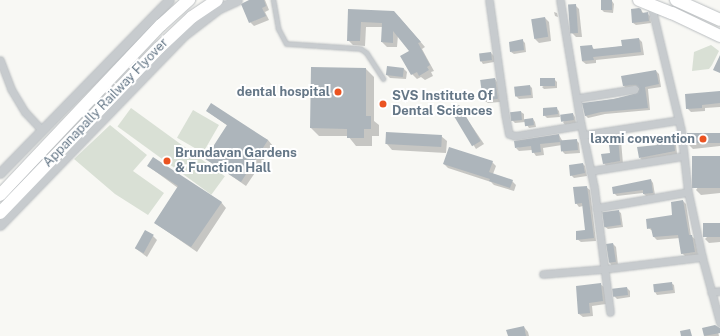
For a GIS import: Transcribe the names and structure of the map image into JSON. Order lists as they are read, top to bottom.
{
  "streets": {
    "highway": ["Appanapally Railway Flyover"]
  },
  "places": [
    "dental hospital",
    "SVS Institute Of Dental Sciences",
    "laxmi convention",
    "Brundavan Gardens & Function Hall"
  ]
}
